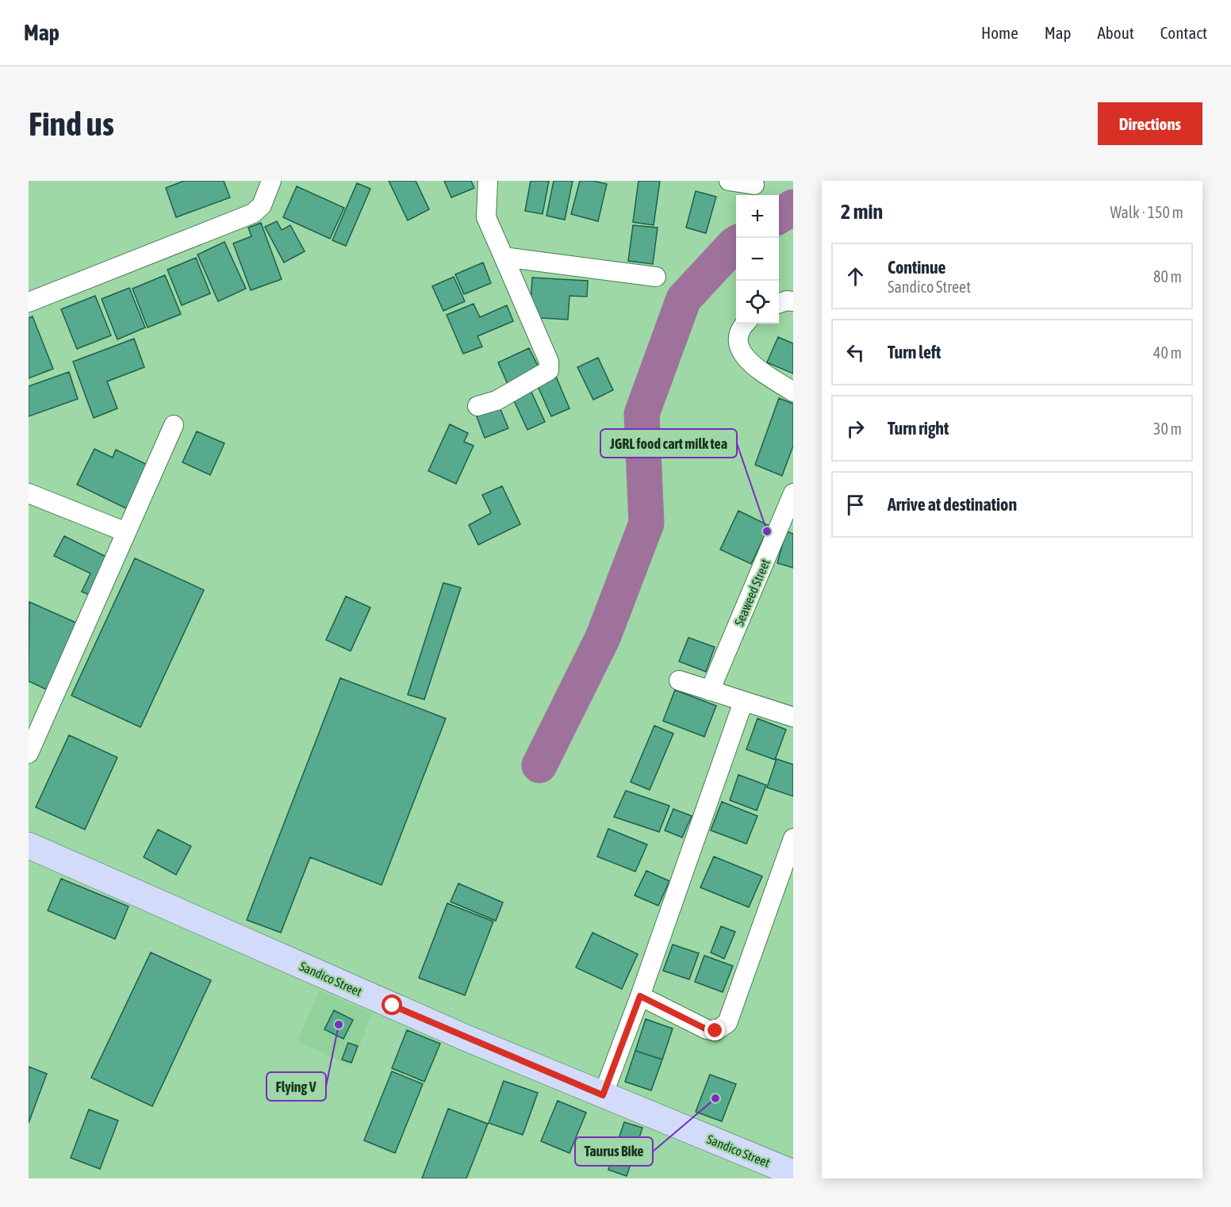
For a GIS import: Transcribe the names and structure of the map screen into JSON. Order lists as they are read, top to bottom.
{
  "streets": {
    "main road": ["Sandico Street"],
    "street": ["Seaweed Street"]
  },
  "places": ["JGRL food cart milk tea", "Flying V", "Taurus Bike"],
  "page": {
    "header": "Map",
    "nav": [
      "Home",
      "Map",
      "About",
      "Contact"
    ],
    "buttons": "Directions",
    "title": "Find us",
    "heading": ["2 min", "Walk · 150 m"],
    "map_buttons": ["+", "−"],
    "list": [
      ["Continue", "Sandico Street", "80 m"],
      ["Turn left", "40 m"],
      ["Turn right", "30 m"],
      "Arrive at destination"
    ]
  }
}
